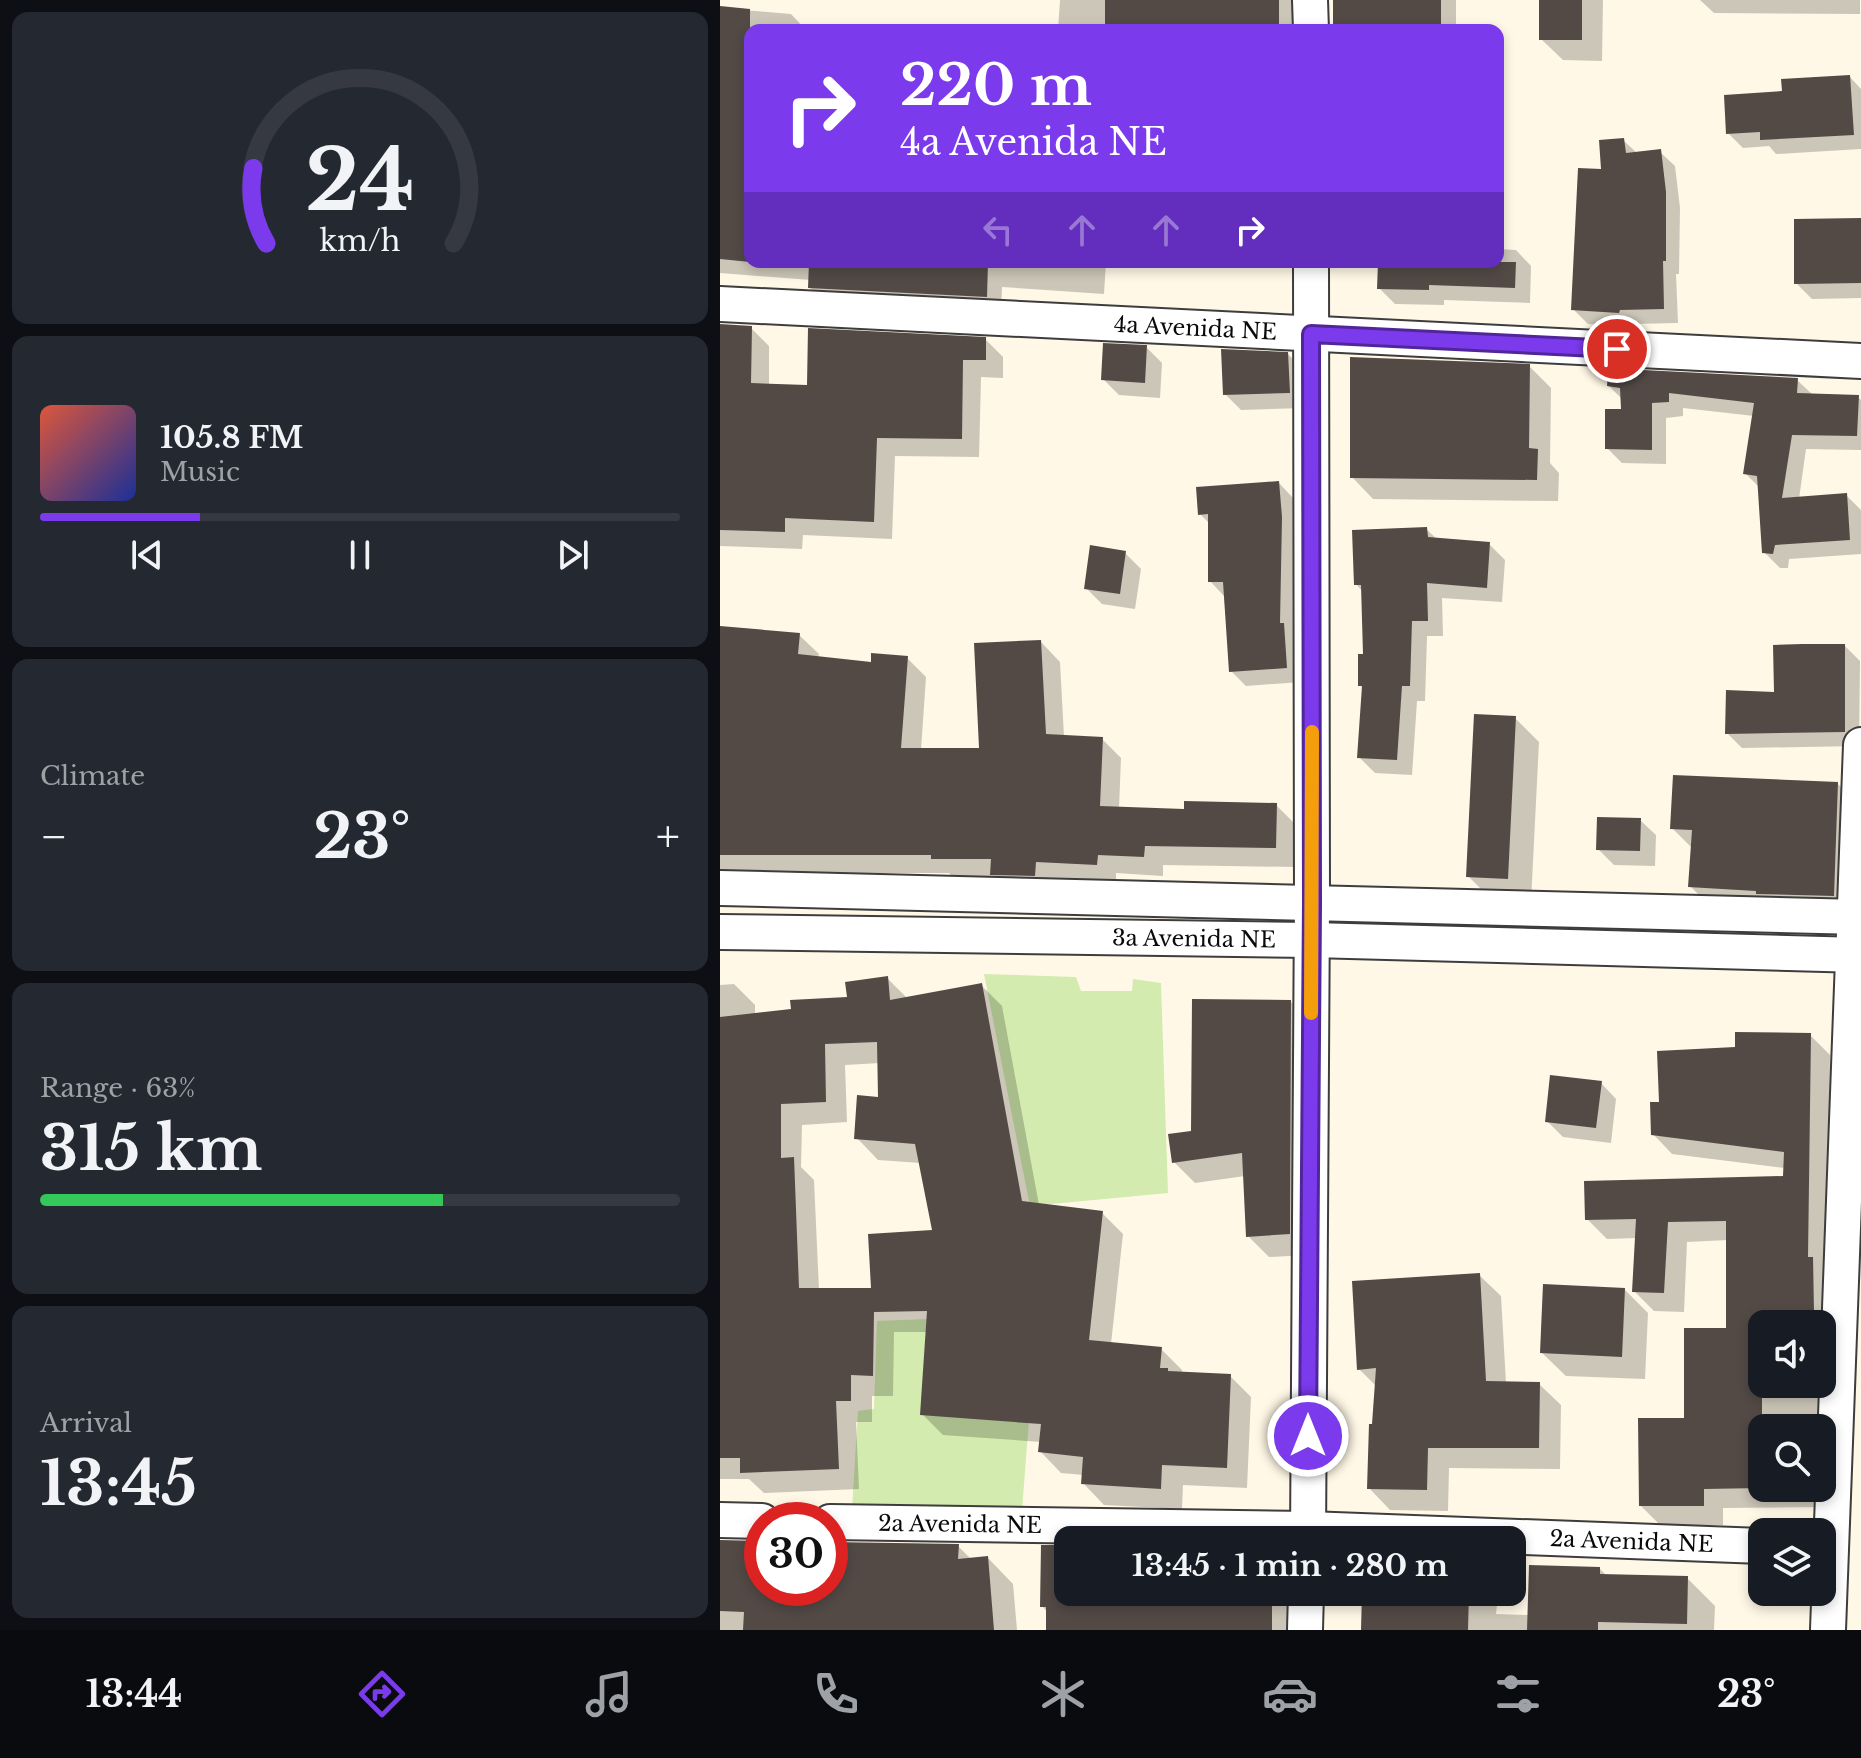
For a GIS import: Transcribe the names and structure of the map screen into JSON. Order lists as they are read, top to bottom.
{
  "streets": {
    "street": ["4a Avenida NE", "3a Avenida NE", "2a Avenida NE"]
  },
  "page": {
    "turn": ["220 m", "4a Avenida NE"],
    "song": ["105.8 FM", "Music"],
    "tile": [
      "Climate",
      ["Range · 63%", "315 km"],
      ["Arrival", "13:45"]
    ],
    "heat": ["−", "23°", "+"],
    "limit": "30",
    "trip": "13:45 · 1 min · 280 m",
    "tabs": ["13:44", "23°"],
    "gauge": ["24", "km/h"]
  }
}
